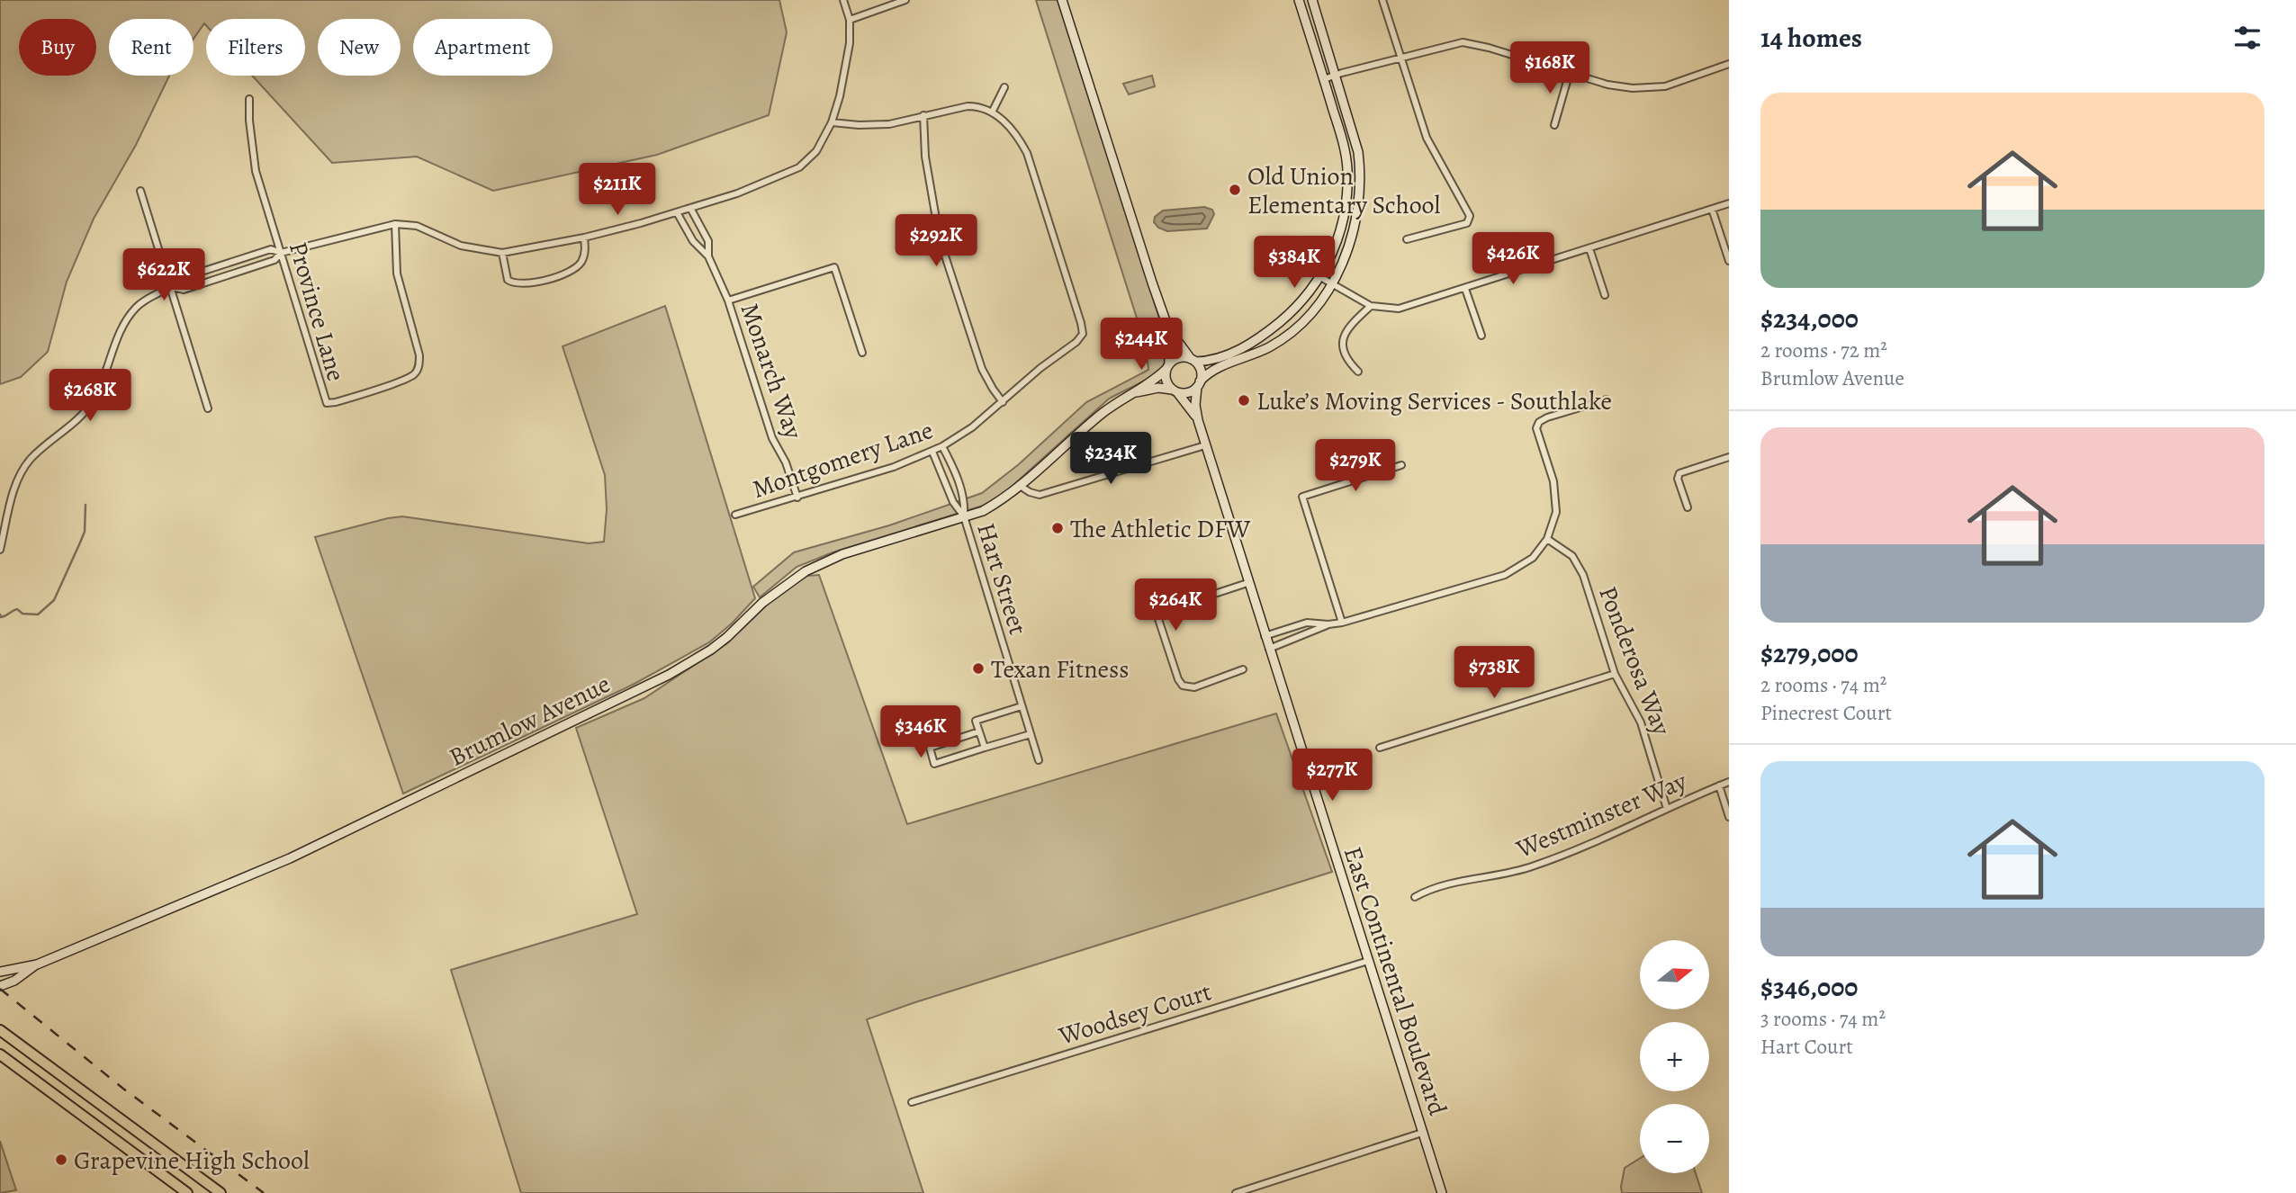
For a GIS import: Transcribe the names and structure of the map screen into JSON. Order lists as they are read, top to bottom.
{
  "streets": {
    "main road": ["Brumlow Avenue", "East Continental Boulevard"],
    "street": [
      "Province Lane",
      "Monarch Way",
      "Montgomery Lane",
      "Hart Street",
      "Ponderosa Way",
      "Westminster Way",
      "Woodsey Court"
    ]
  },
  "crossings": [
    ["Monarch Way", "Montgomery Lane"],
    ["Hart Street", "Brumlow Avenue"],
    ["Ponderosa Way", "Westminster Way"],
    ["Brumlow Avenue", "East Continental Boulevard"],
    ["East Continental Boulevard", "Woodsey Court"]
  ],
  "places": [
    "Old Union Elementary School",
    "Luke’s Moving Services - Southlake",
    "The Athletic DFW",
    "Texan Fitness",
    "Grapevine High School"
  ],
  "north": "right",
  "page": {
    "heading": "14 homes",
    "chip": [
      "Buy",
      "Rent",
      "Filters",
      "New",
      "Apartment"
    ],
    "price": [
      "$168K",
      "$211K",
      "$292K",
      "$426K",
      "$384K",
      "$622K",
      "$244K",
      "$268K",
      "$234K",
      "$279K",
      "$264K",
      "$738K",
      "$346K",
      "$277K"
    ],
    "list": [
      {
        "name": "$234,000",
        "note": "2 rooms · 72 m² · Brumlow Avenue"
      },
      {
        "name": "$279,000",
        "note": "2 rooms · 74 m² · Pinecrest Court"
      },
      {
        "name": "$346,000",
        "note": "3 rooms · 74 m² · Hart Court"
      }
    ],
    "map_buttons": ["+", "−"]
  }
}
